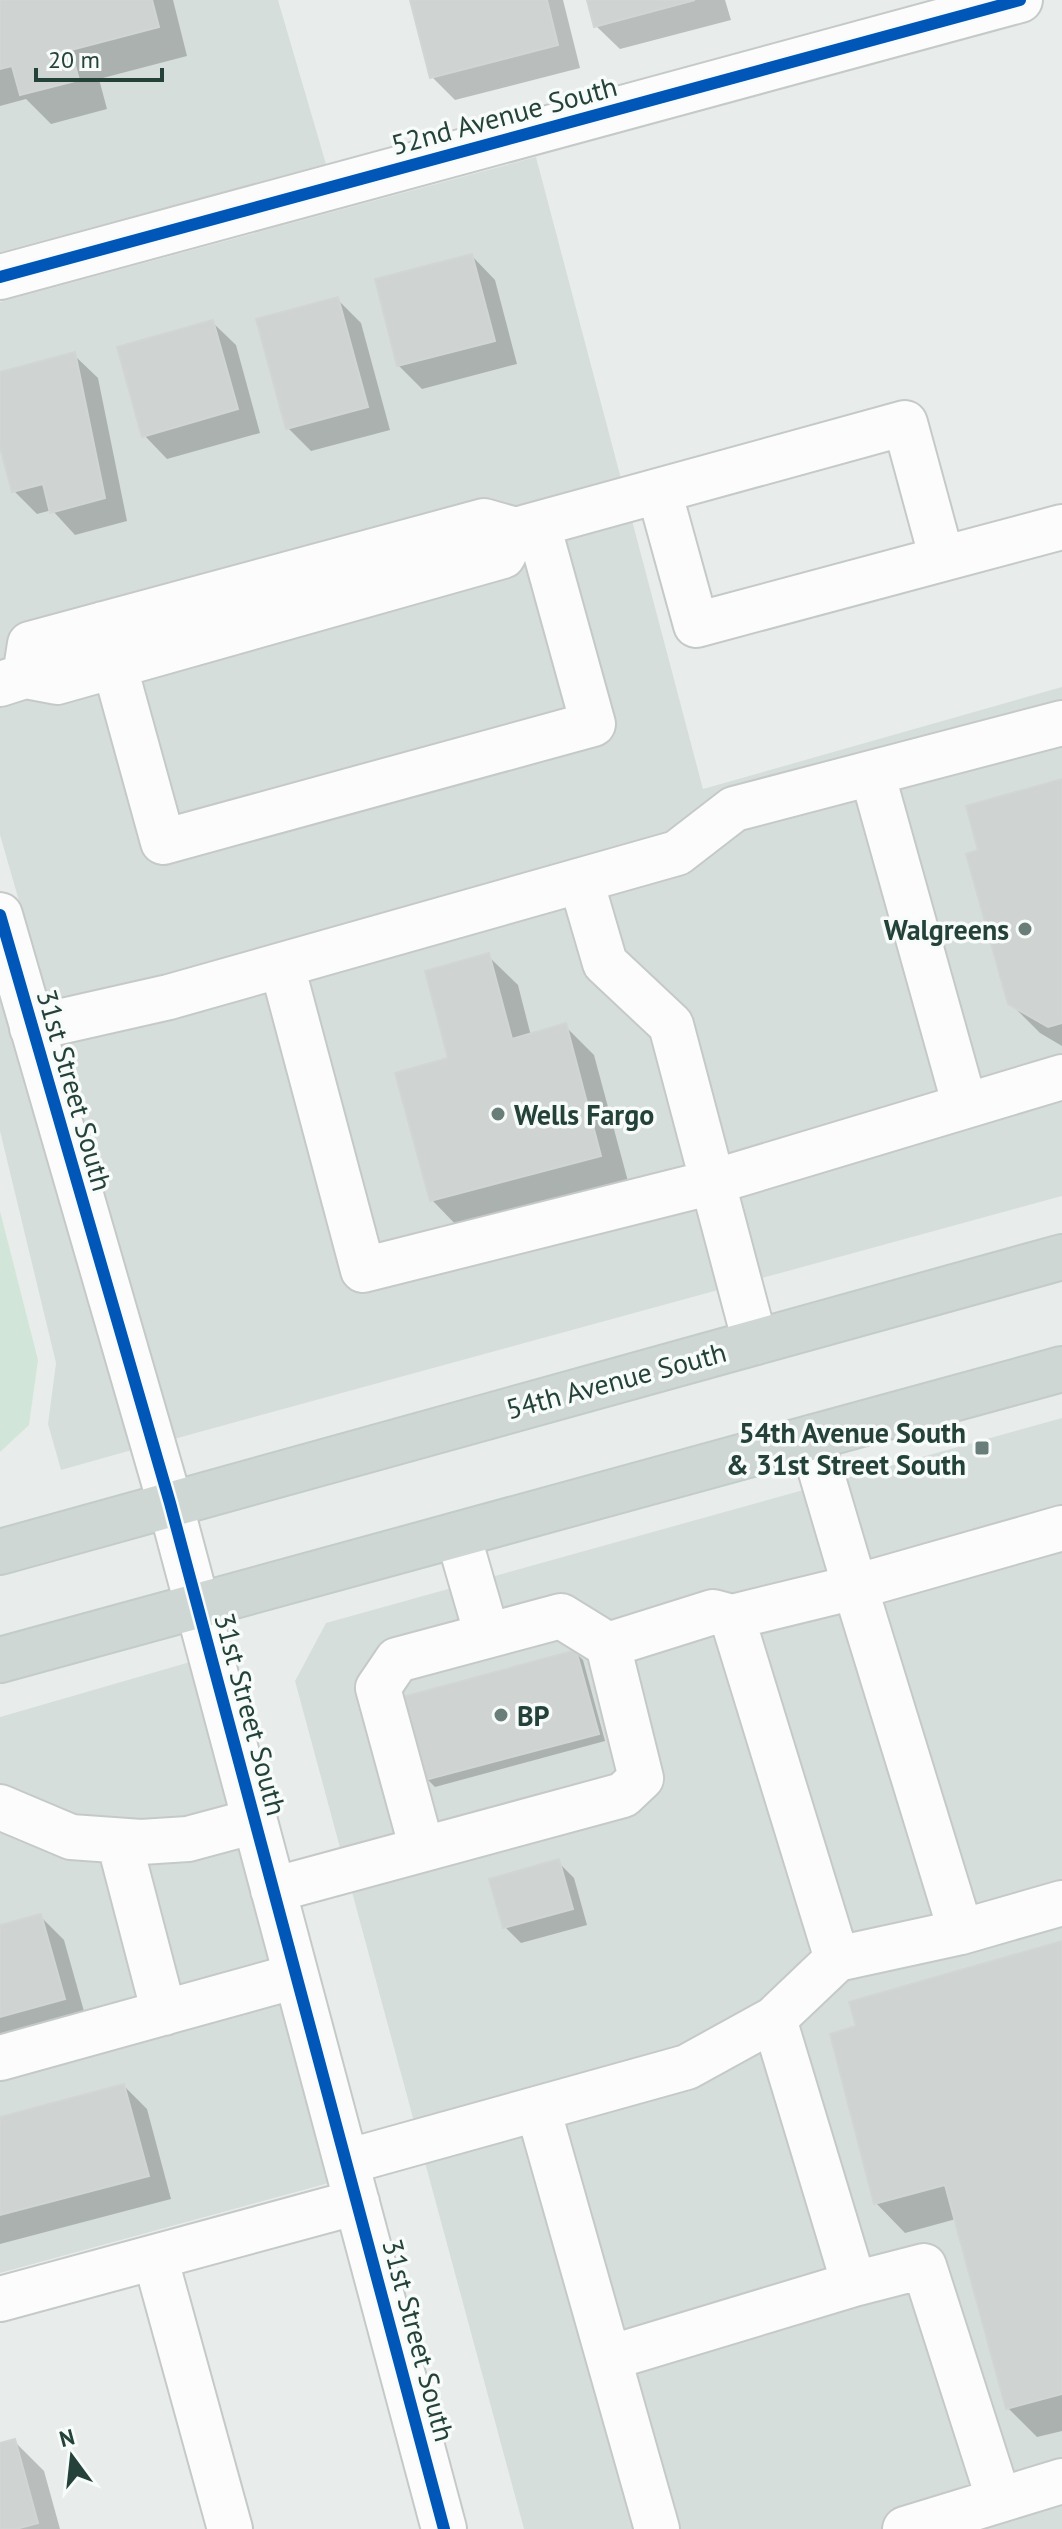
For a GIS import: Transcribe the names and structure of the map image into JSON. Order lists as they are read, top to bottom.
{
  "streets": {
    "main road": ["54th Avenue South"],
    "street": ["52nd Avenue South", "31st Street South"]
  },
  "crossings": [
    ["31st Street South", "54th Avenue South"]
  ],
  "places": {
    "other": ["Walgreens", "Wells Fargo", "BP"],
    "transit": ["54th Avenue South & 31st Street South"]
  },
  "scale_bar": "20 m",
  "north": "top"
}
